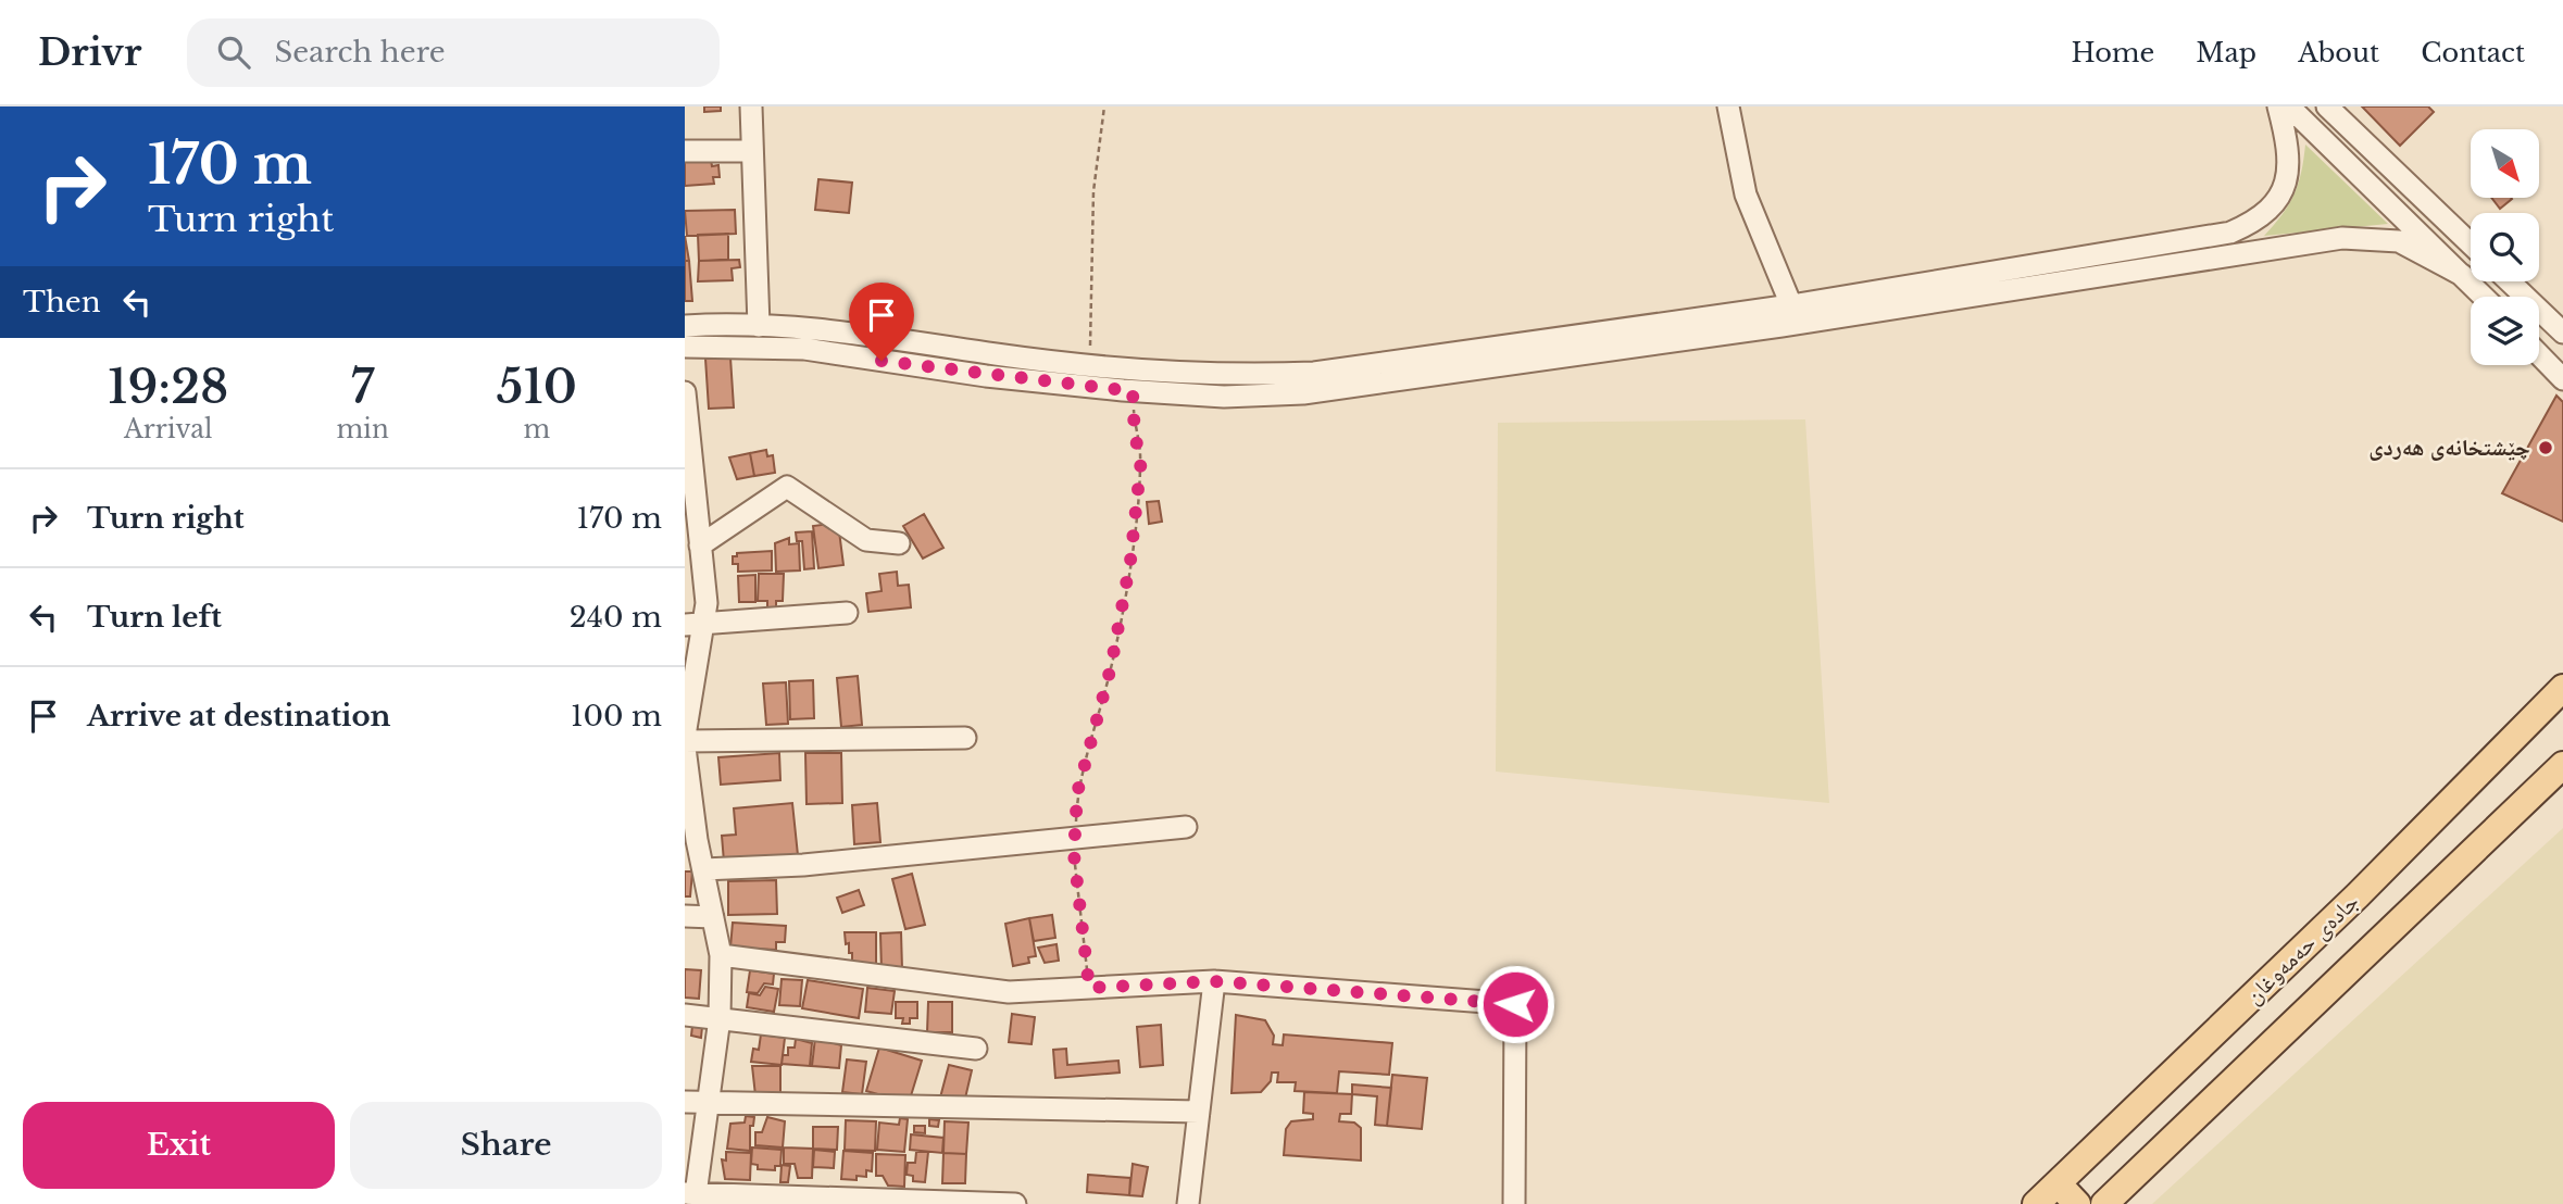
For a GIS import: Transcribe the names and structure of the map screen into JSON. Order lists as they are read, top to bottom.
{
  "streets": {
    "main road": ["جادەی حەمەوغان"]
  },
  "places": ["چێشتخانەی هەردی"],
  "north": "bottom right",
  "page": {
    "header": "Drivr",
    "search": "Search here",
    "nav": [
      "Home",
      "Map",
      "About",
      "Contact"
    ],
    "turn": ["170 m", "Turn right"],
    "then": "Then",
    "eta": [
      "19:28",
      "Arrival",
      "7",
      "min",
      "510",
      "m"
    ],
    "list": [
      {
        "name": "Turn right",
        "value": "170 m"
      },
      {
        "name": "Turn left",
        "value": "240 m"
      },
      {
        "name": "Arrive at destination",
        "value": "100 m"
      }
    ],
    "buttons": ["Exit", "Share"]
  }
}
